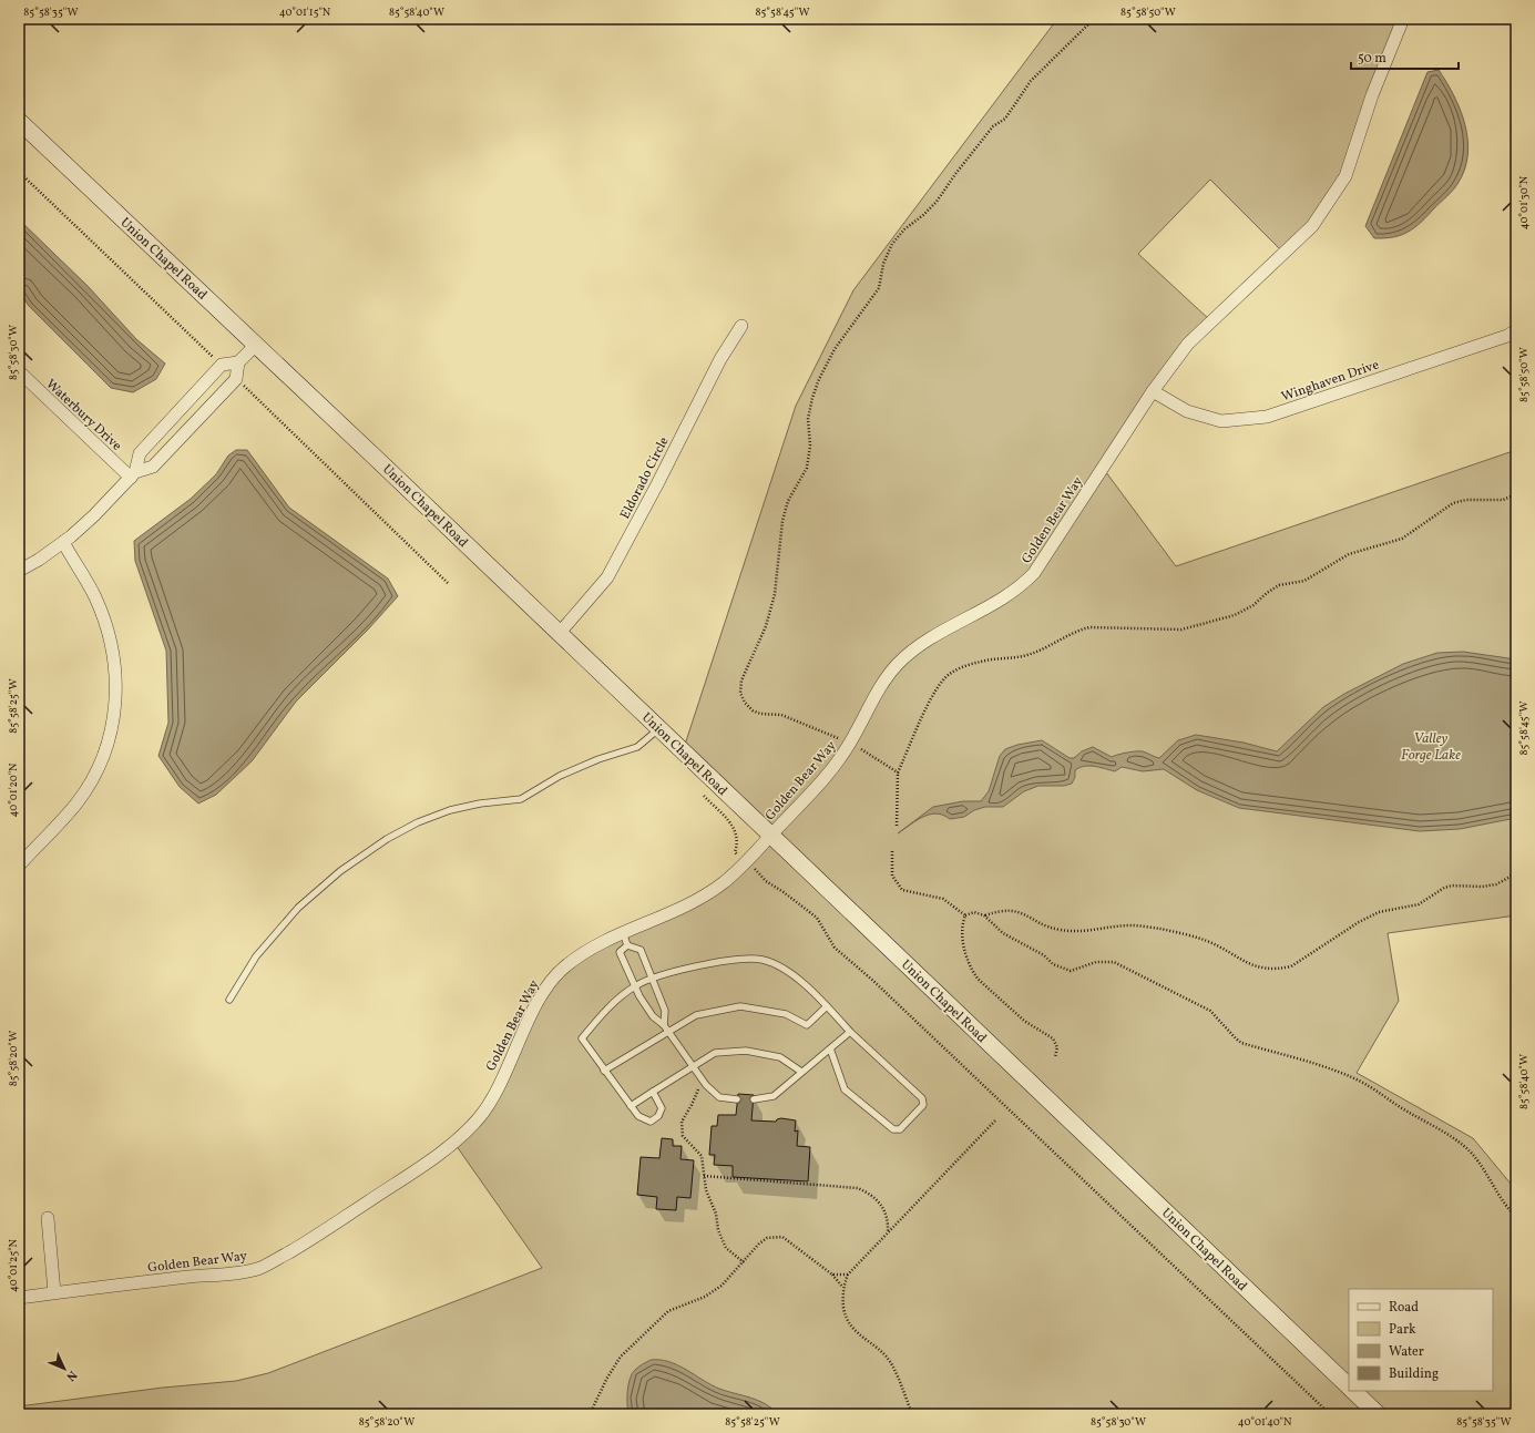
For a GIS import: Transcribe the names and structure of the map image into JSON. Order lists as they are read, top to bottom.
{
  "streets": {
    "main road": ["Union Chapel Road"],
    "street": [
      "Winghaven Drive",
      "Waterbury Drive",
      "Eldorado Circle",
      "Golden Bear Way"
    ]
  },
  "crossings": [
    ["Union Chapel Road", "Eldorado Circle"],
    ["Union Chapel Road", "Golden Bear Way"],
    ["Winghaven Drive", "Golden Bear Way"]
  ],
  "water": ["Valley Forge Lake"],
  "legend": [
    "Road",
    "Park",
    "Water",
    "Building"
  ],
  "scale_bar": "50 m",
  "north": "bottom right",
  "coordinates": [
    "85°58'35\"W",
    "40°01'15\"N",
    "85°58'40\"W",
    "85°58'45\"W",
    "85°58'50\"W",
    "40°01'30\"N",
    "85°58'30\"W",
    "85°58'25\"W",
    "40°01'20\"N",
    "85°58'20\"W",
    "40°01'25\"N",
    "40°01'40\"N"
  ]
}
